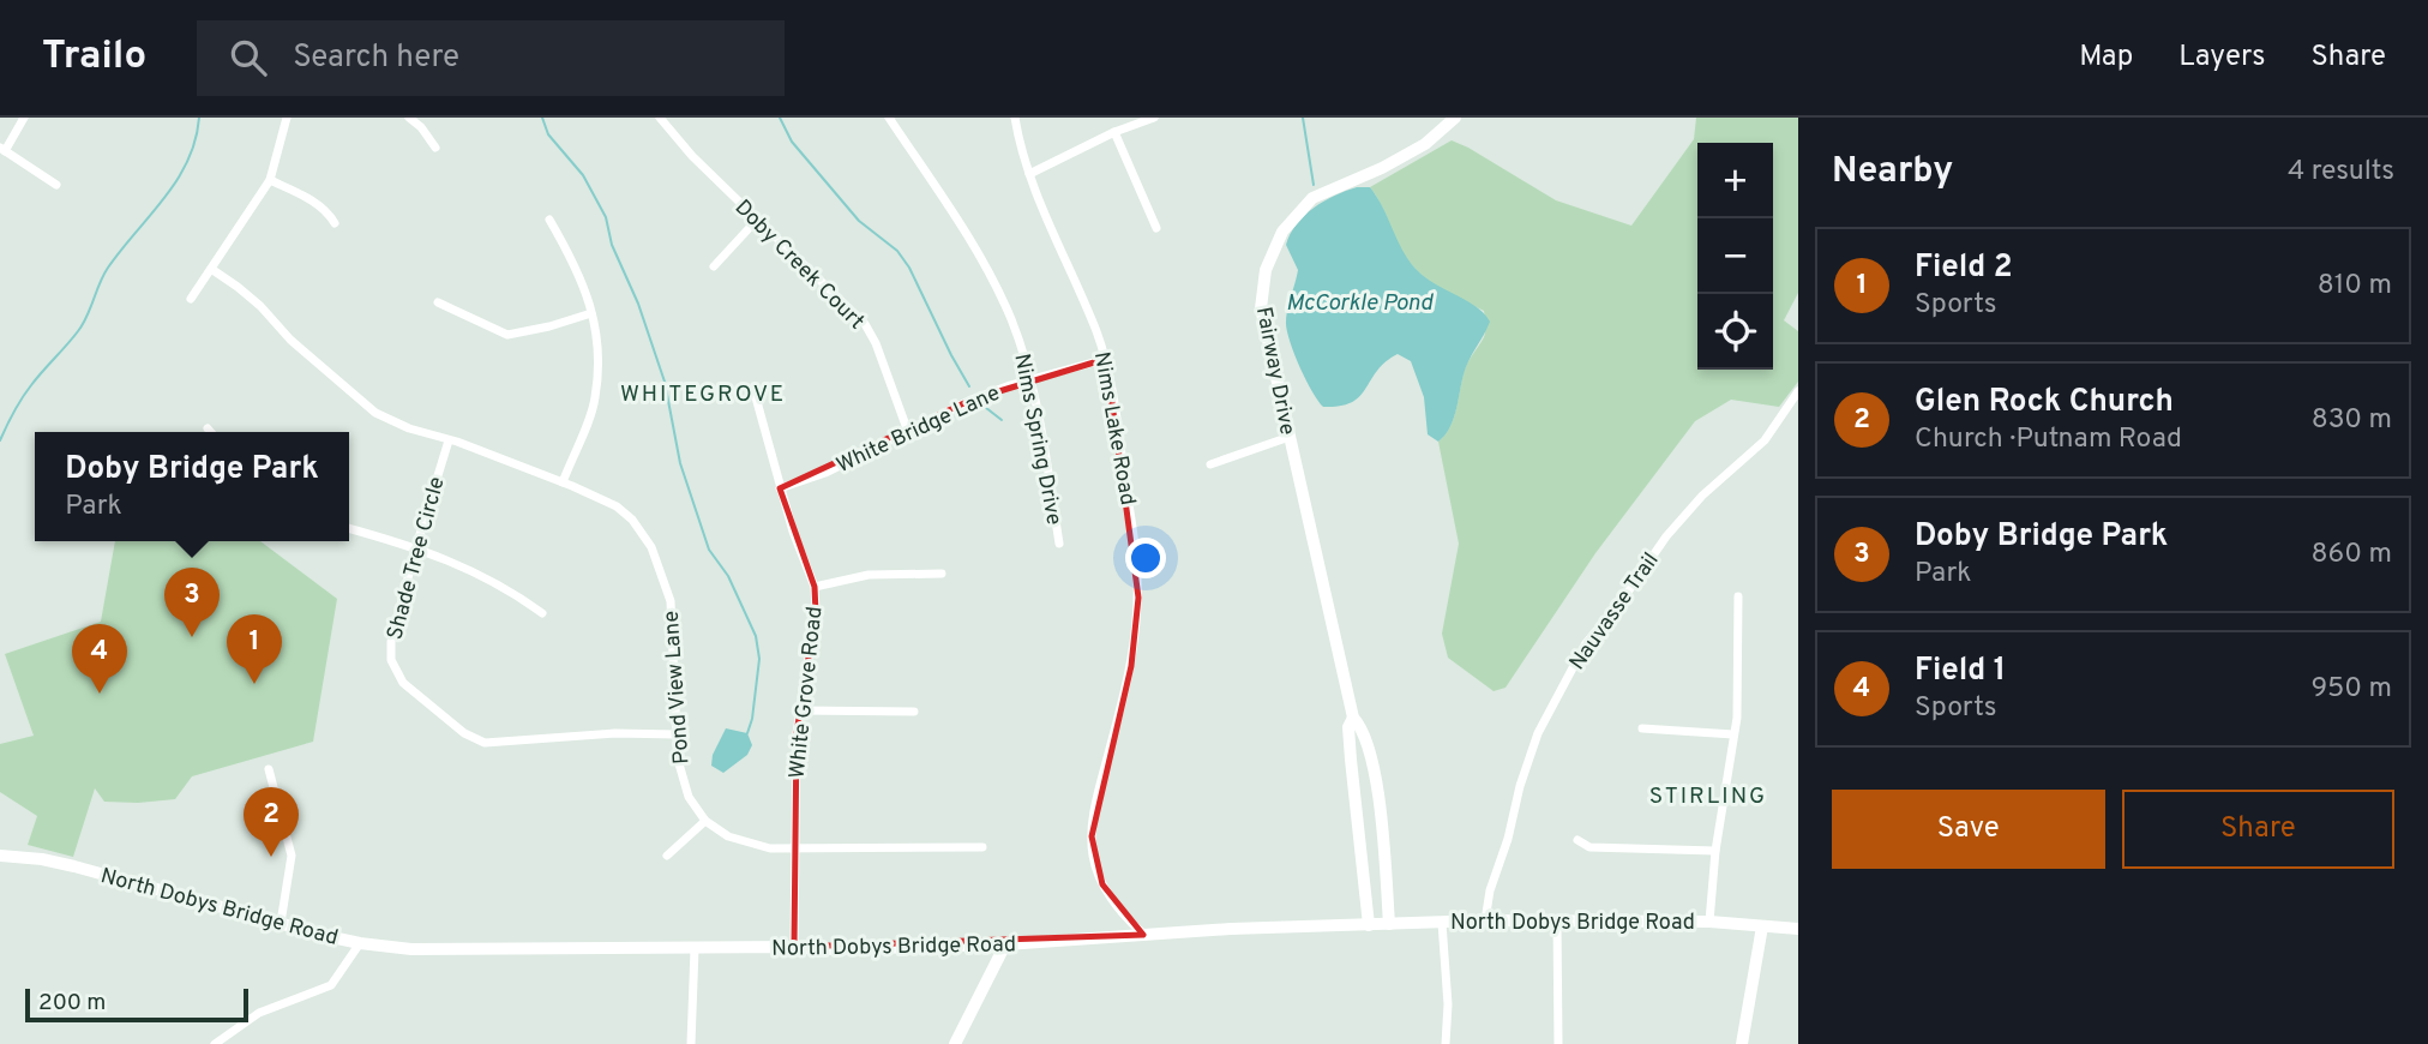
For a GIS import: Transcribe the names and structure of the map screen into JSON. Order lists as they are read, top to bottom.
{
  "streets": {
    "street": [
      "Doby Creek Court",
      "Fairway Drive",
      "White Bridge Lane",
      "Nims Lake Road",
      "Nims Spring Drive",
      "Shade Tree Circle",
      "Nauvasse Trail",
      "Pond View Lane",
      "White Grove Road",
      "North Dobys Bridge Road"
    ]
  },
  "crossings": [
    ["Doby Creek Court", "White Bridge Lane"],
    ["Fairway Drive", "North Dobys Bridge Road"],
    ["White Bridge Lane", "Nims Lake Road"],
    ["White Bridge Lane", "Nims Spring Drive"],
    ["White Bridge Lane", "White Grove Road"],
    ["Nims Lake Road", "North Dobys Bridge Road"],
    ["Shade Tree Circle", "Pond View Lane"],
    ["Nauvasse Trail", "North Dobys Bridge Road"],
    ["Pond View Lane", "White Grove Road"],
    ["White Grove Road", "North Dobys Bridge Road"]
  ],
  "districts": ["WHITEGROVE", "STIRLING"],
  "water": ["McCorkle Pond"],
  "scale_bar": "200 m",
  "page": {
    "header": "Trailo",
    "search": "Search here",
    "nav": ["Map", "Layers", "Share"],
    "heading": ["Nearby", "4 results"],
    "map_buttons": ["+", "−"],
    "list": [
      {
        "mark": "1",
        "name": "Field 2",
        "note": "Sports",
        "value": "810 m"
      },
      {
        "mark": "2",
        "name": "Glen Rock Church",
        "note": "Church · Putnam Road",
        "value": "830 m"
      },
      {
        "mark": "3",
        "name": "Doby Bridge Park",
        "note": "Park",
        "value": "860 m"
      },
      {
        "mark": "4",
        "name": "Field 1",
        "note": "Sports",
        "value": "950 m"
      }
    ],
    "popup": ["Doby Bridge Park", "Park"],
    "pins": [
      "3",
      "1",
      "4",
      "2"
    ],
    "buttons": ["Save", "Share"],
    "scale": "200 m"
  }
}
